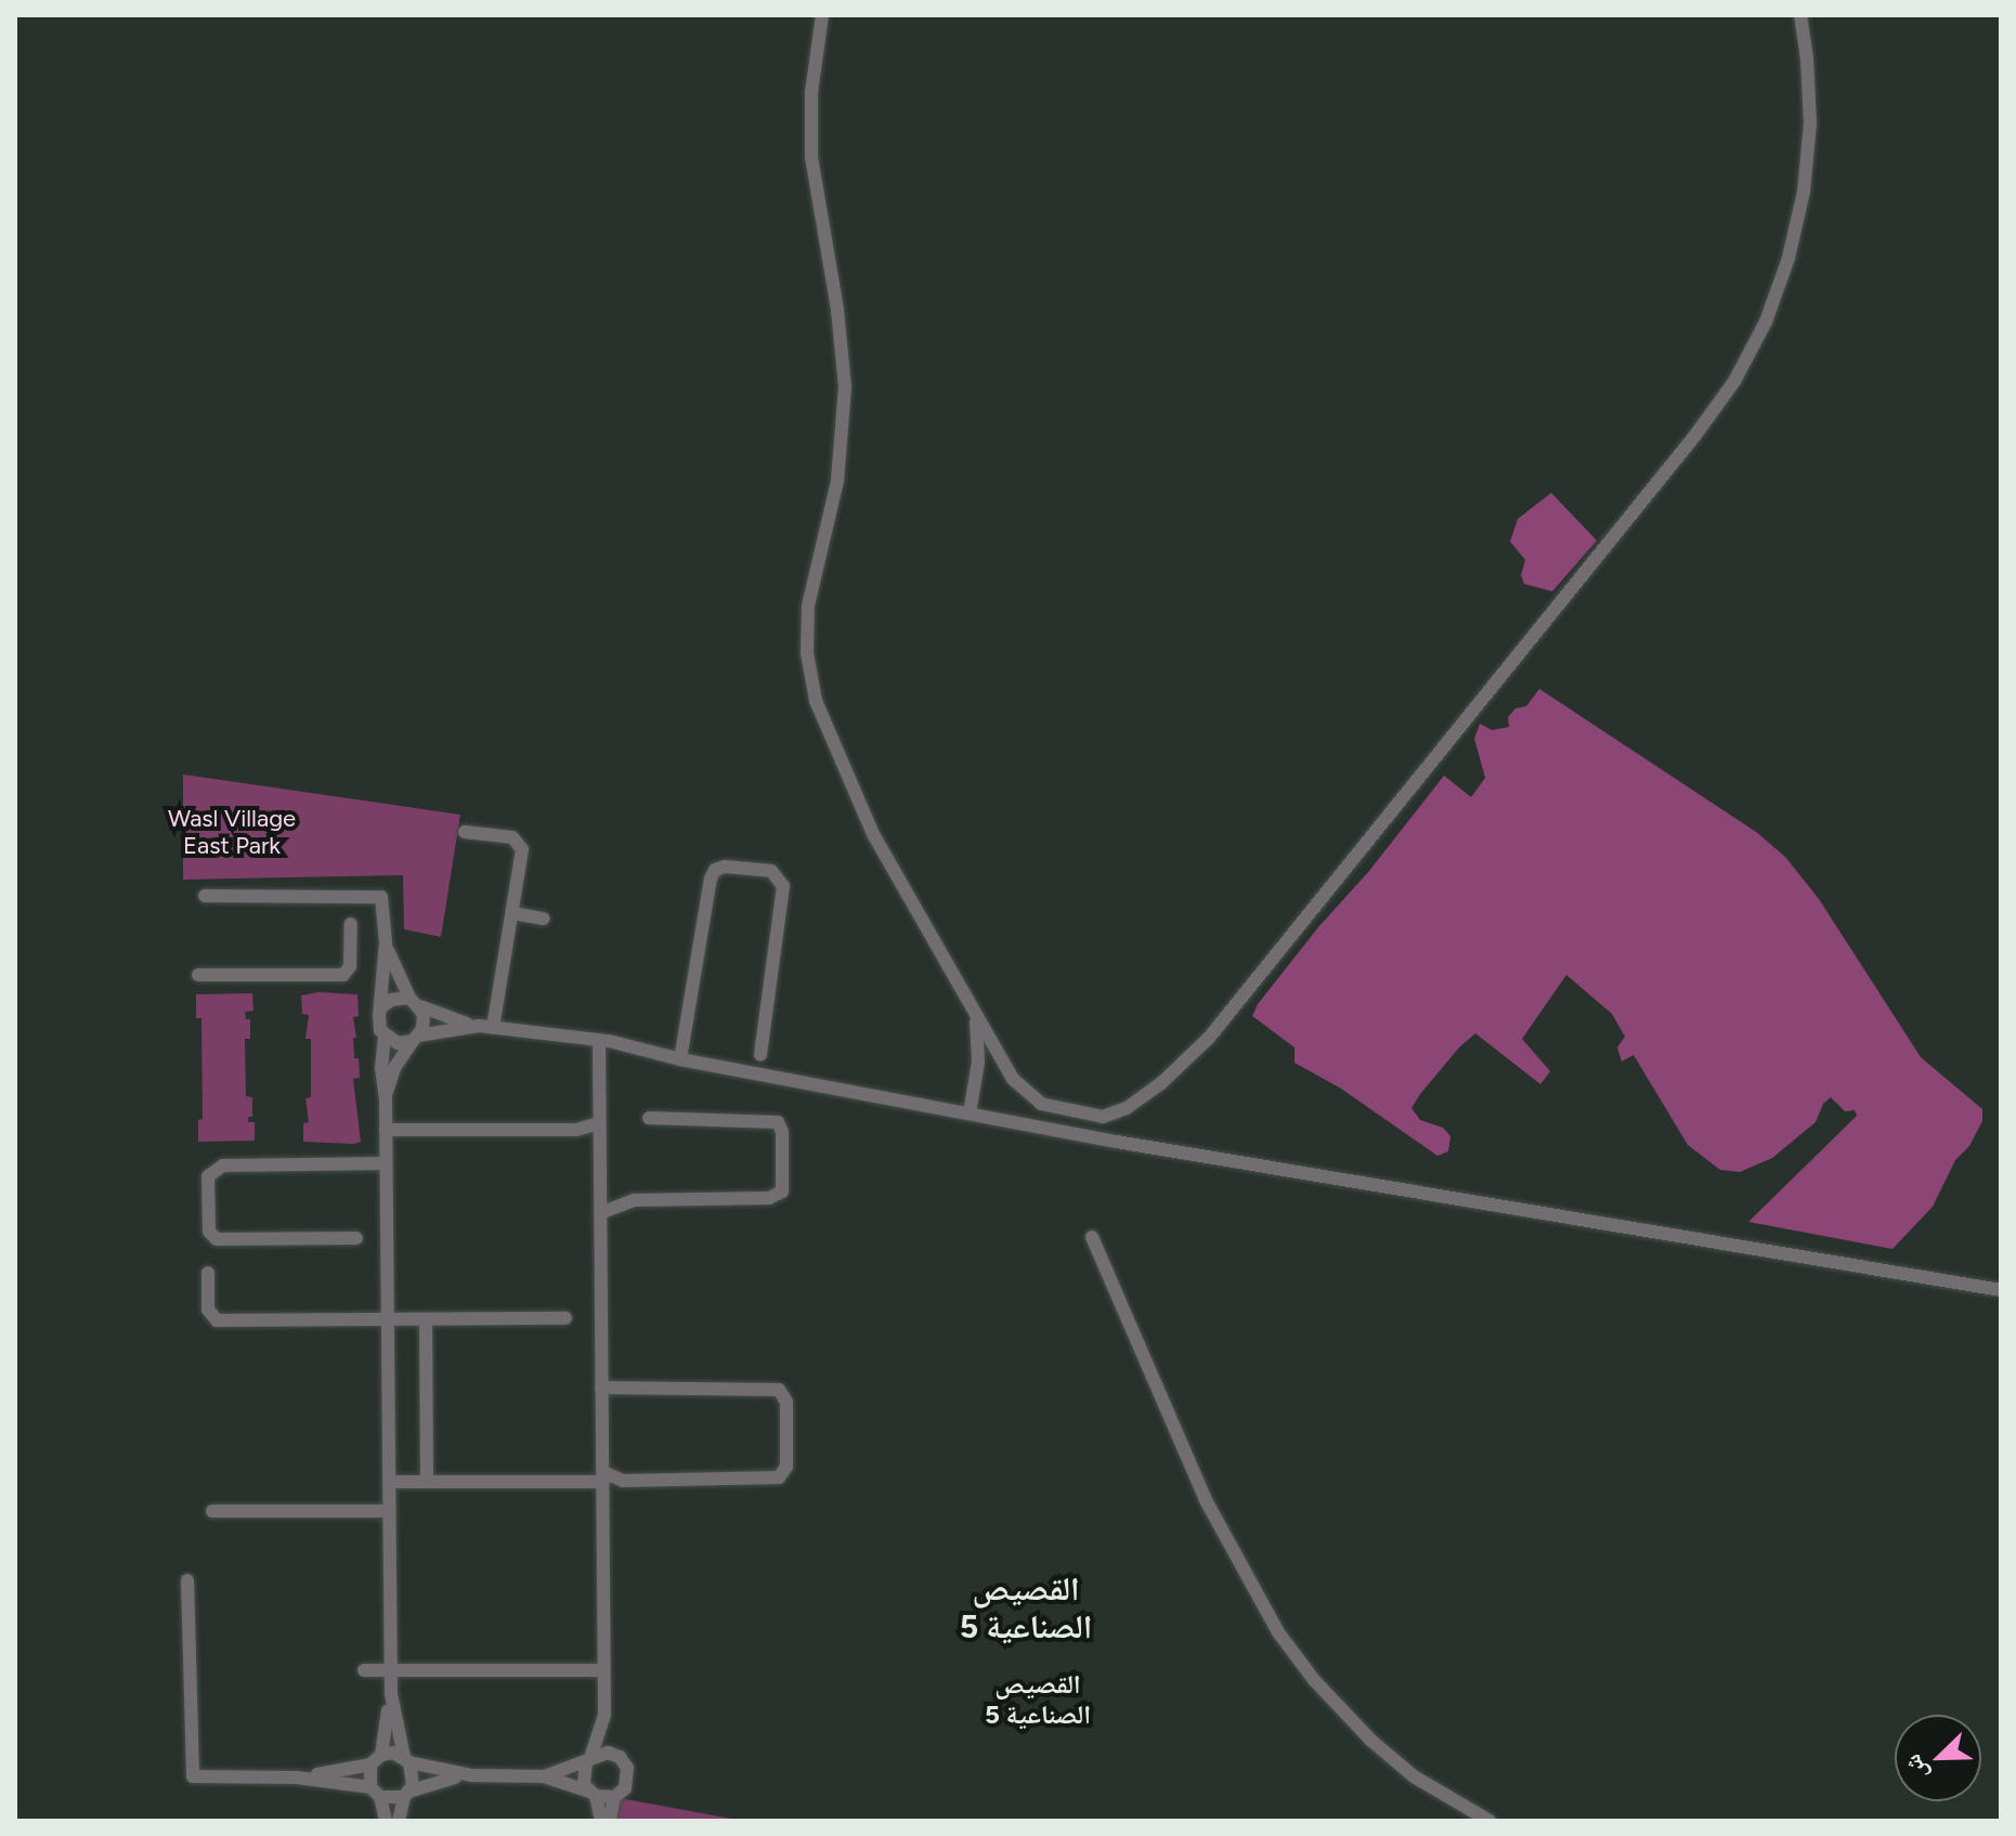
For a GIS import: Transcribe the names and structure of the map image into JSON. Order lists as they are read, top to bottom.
{
  "districts": ["القصيص الصناعية 5", "القصيص الصناعية 5"],
  "parks": ["Wasl Village East Park"],
  "north": "bottom left"
}
